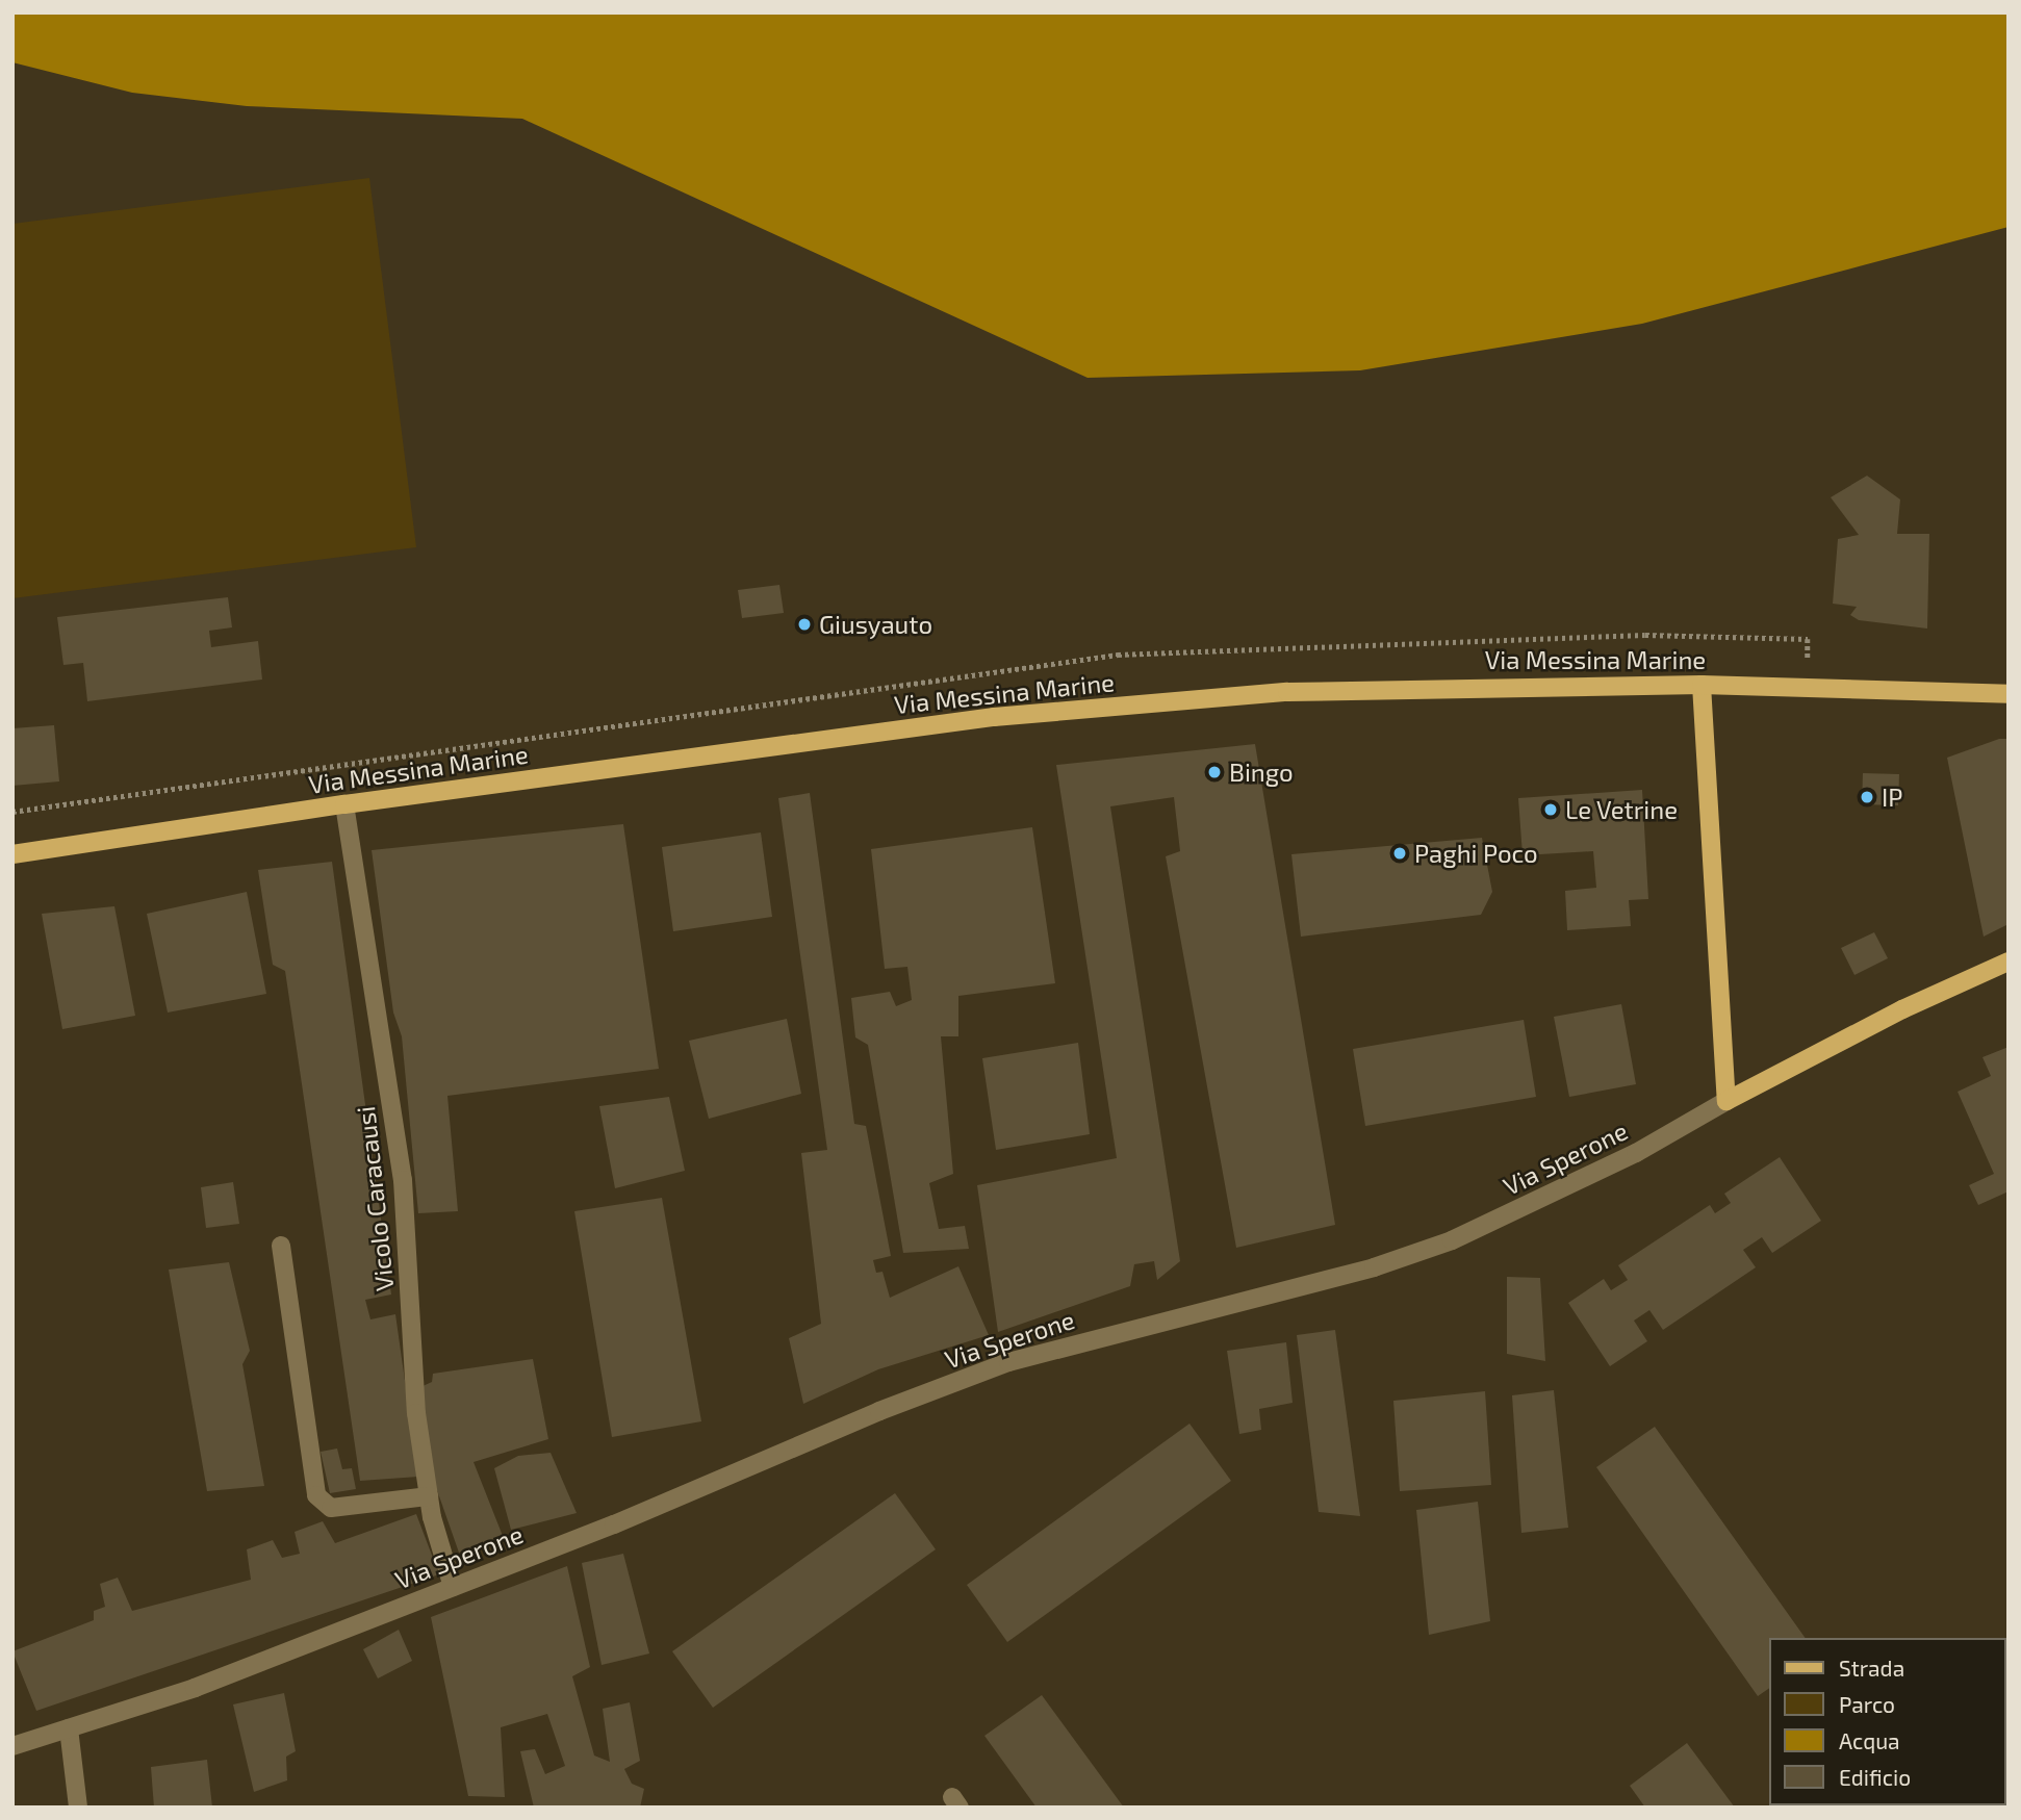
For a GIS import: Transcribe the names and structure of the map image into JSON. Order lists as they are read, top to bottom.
{
  "streets": {
    "main road": ["Via Messina Marine", "Via Sperone"],
    "street": ["Vicolo Caracausi"]
  },
  "crossings": [
    ["Via Messina Marine", "Vicolo Caracausi"],
    ["Via Sperone", "Vicolo Caracausi"]
  ],
  "places": [
    "Giusyauto",
    "Bingo",
    "IP",
    "Le Vetrine",
    "Paghi Poco"
  ],
  "legend": [
    "Strada",
    "Parco",
    "Acqua",
    "Edificio"
  ]
}
